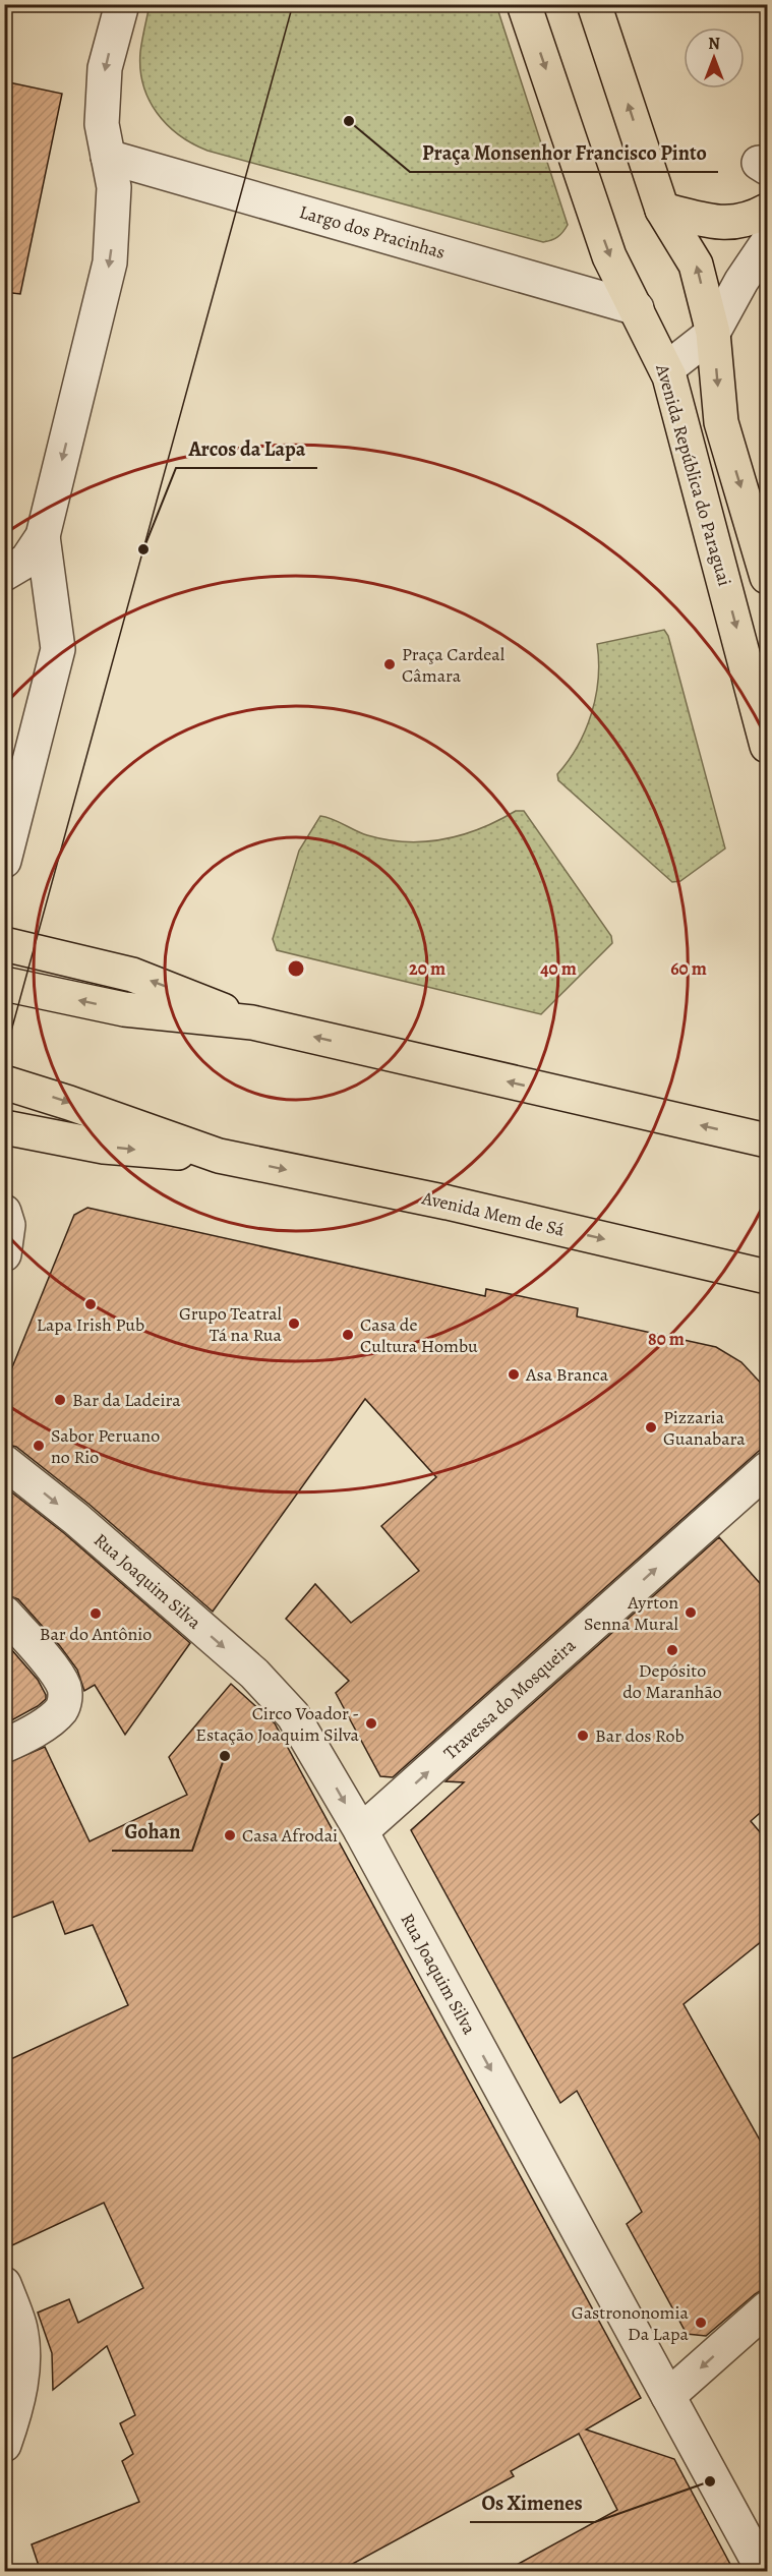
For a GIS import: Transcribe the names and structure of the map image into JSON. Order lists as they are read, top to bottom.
{
  "streets": {
    "main road": ["Avenida República do Paraguai", "Avenida Mem de Sá"],
    "street": ["Largo dos Pracinhas", "Rua Joaquim Silva", "Travessa do Mosqueira"]
  },
  "crossings": [
    ["Largo dos Pracinhas", "Avenida República do Paraguai"],
    ["Rua Joaquim Silva", "Travessa do Mosqueira"]
  ],
  "one_way": ["Rua Joaquim Silva", "Travessa do Mosqueira"],
  "places": [
    "Praça Monsenhor Francisco Pinto",
    "Arcos da Lapa",
    "Praça Cardeal Câmara",
    "Lapa Irish Pub",
    "Grupo Teatral Tá na Rua",
    "Casa de Cultura Hombu",
    "Asa Branca",
    "Bar da Ladeira",
    "Pizzaria Guanabara",
    "Sabor Peruano no Rio",
    "Ayrton Senna Mural",
    "Bar do Antônio",
    "Depósito do Maranhão",
    "Circo Voador - Estação Joaquim Silva",
    "Bar dos Rob",
    "Gohan",
    "Casa Afrodai",
    "Gastrononomia Da Lapa",
    "Os Ximenes"
  ],
  "north": "top",
  "rings": [
    "20 m",
    "40 m",
    "60 m",
    "80 m"
  ]
}
